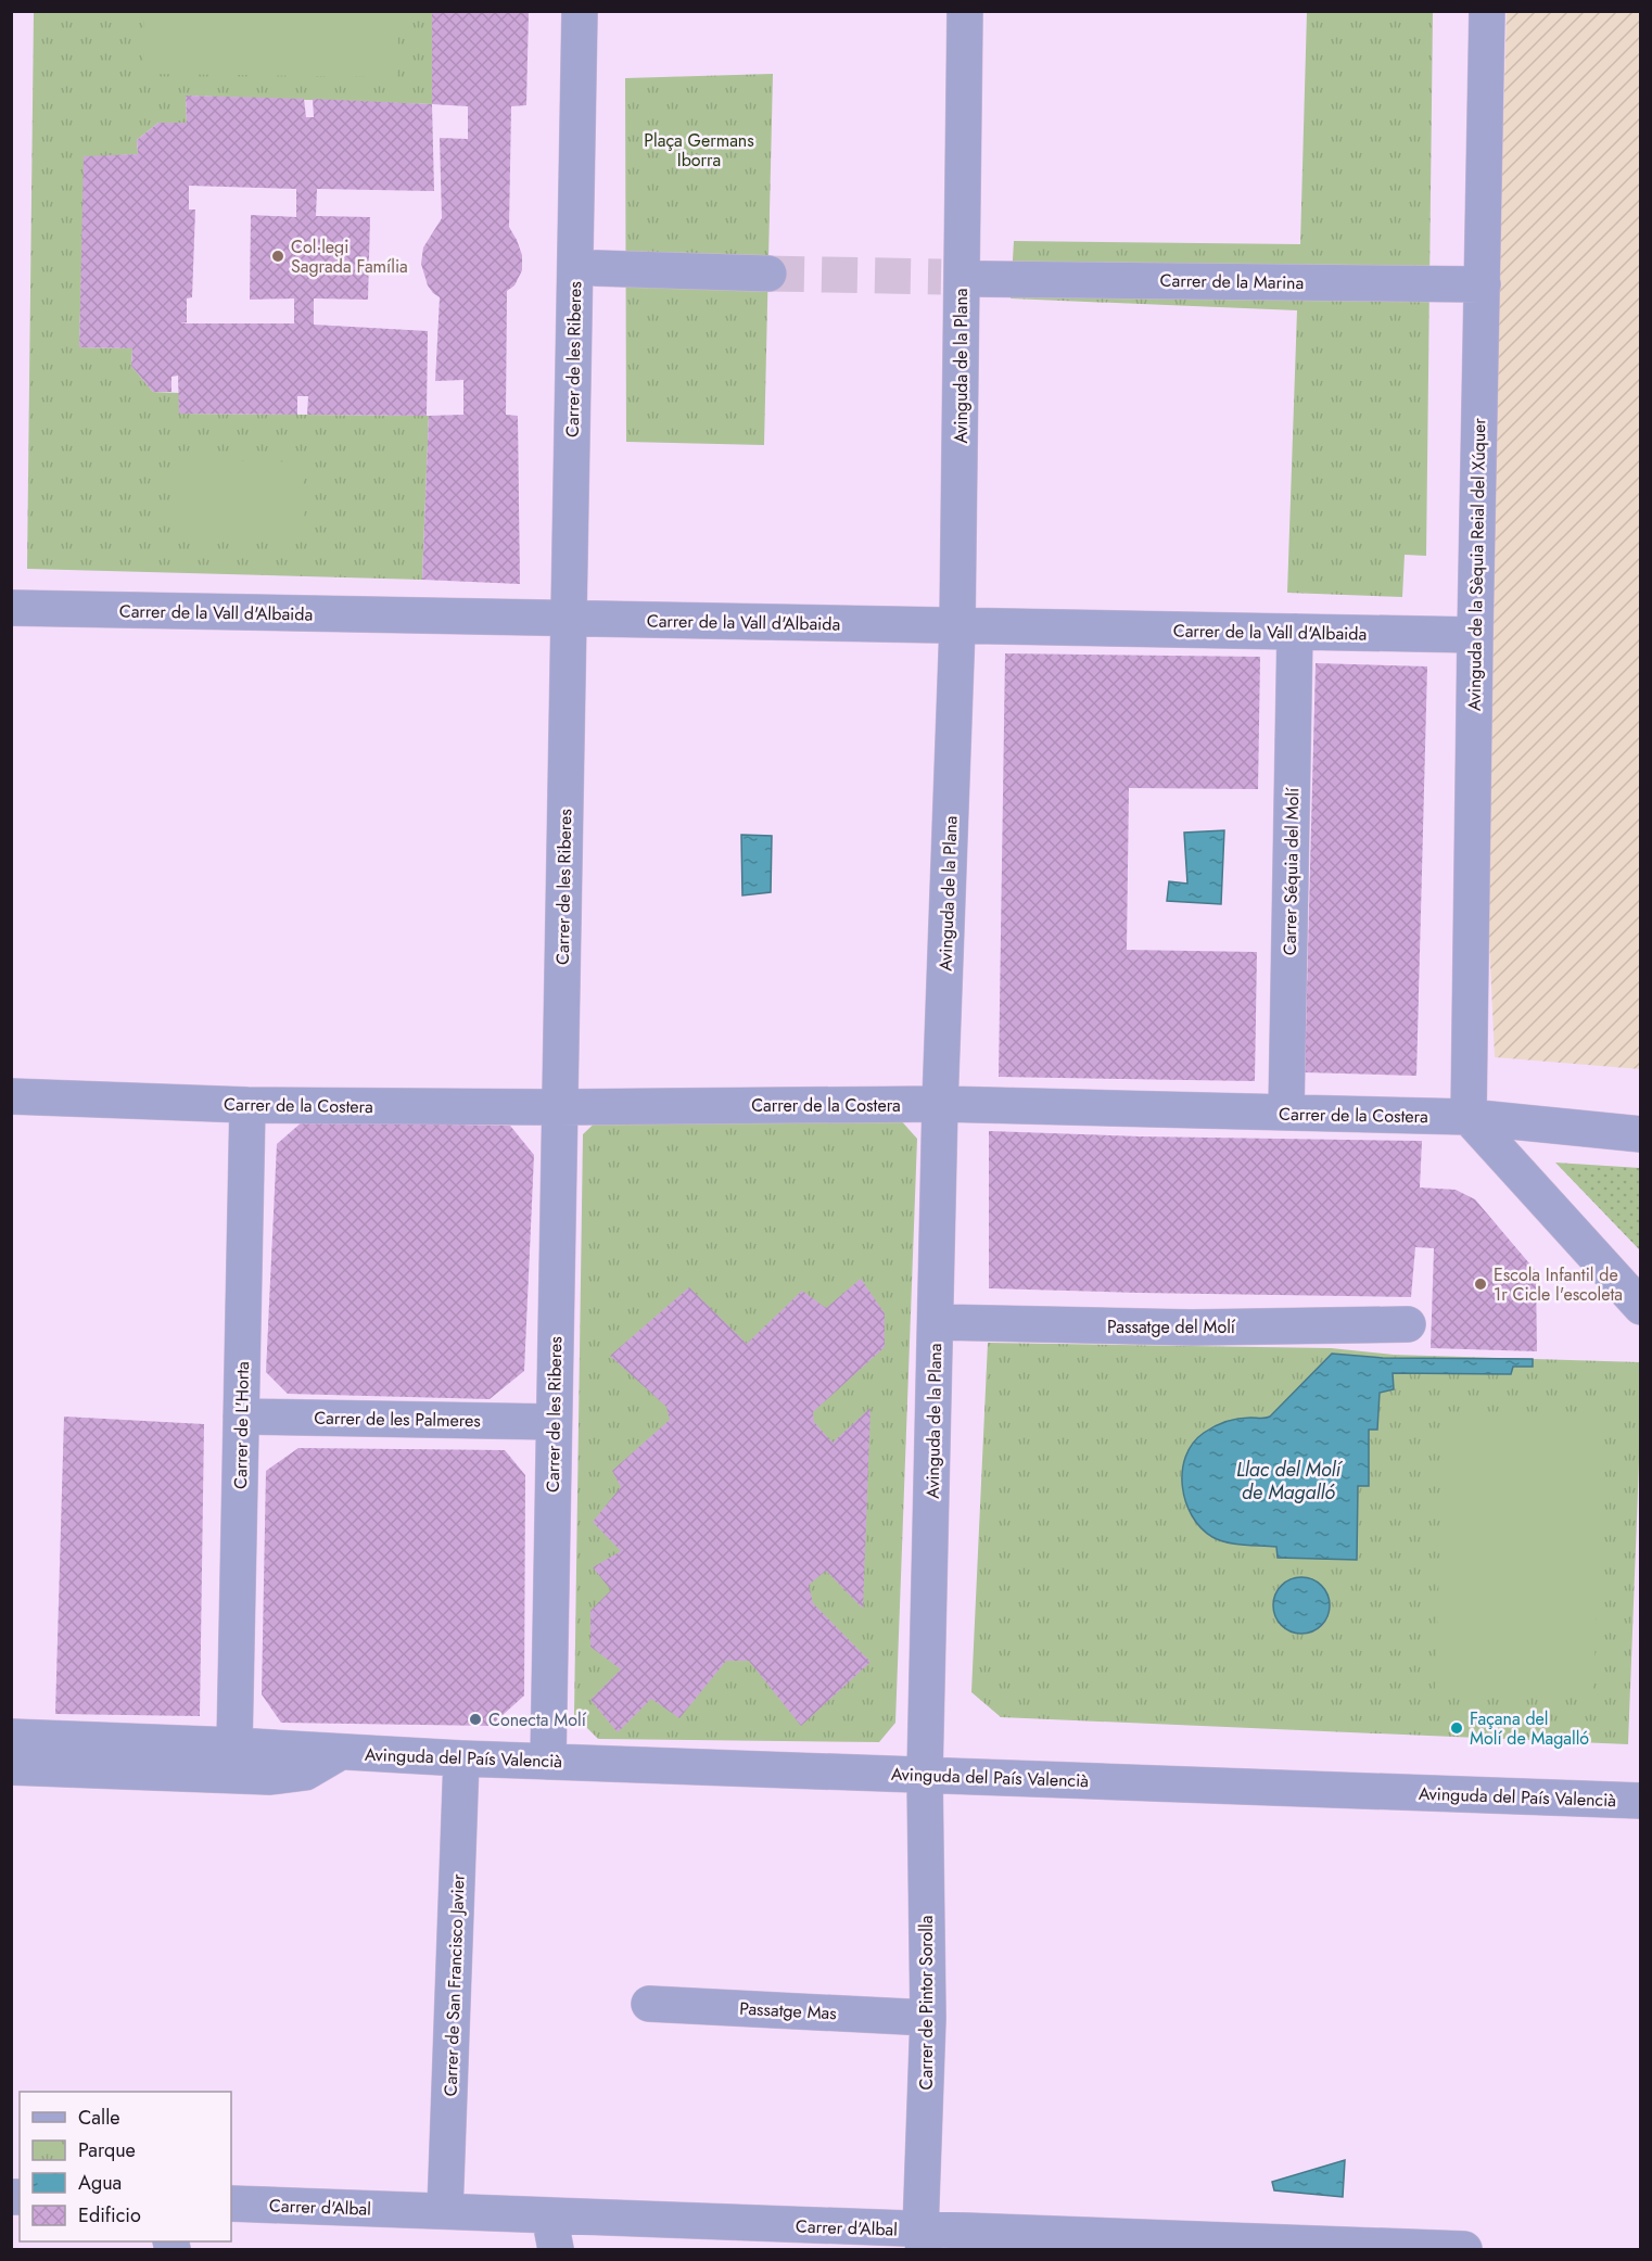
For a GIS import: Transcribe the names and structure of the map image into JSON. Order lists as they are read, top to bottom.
{
  "streets": {
    "street": [
      "Carrer de la Marina",
      "Carrer de les Riberes",
      "Avinguda de la Plana",
      "Avinguda de la Sèquia Reial del Xúquer",
      "Carrer de la Vall d'Albaida",
      "Carrer Séquia del Molí",
      "Carrer de la Costera",
      "Passatge del Molí",
      "Carrer de les Palmeres",
      "Carrer de L'Horta",
      "Avinguda del País Valencià",
      "Carrer de San Francisco Javier",
      "Carrer de Pintor Sorolla",
      "Passatge Mas",
      "Carrer d'Albal"
    ]
  },
  "crossings": [
    ["Carrer de la Marina", "Avinguda de la Sèquia Reial del Xúquer"],
    ["Carrer de les Riberes", "Carrer de la Vall d'Albaida"],
    ["Carrer de les Riberes", "Carrer de la Costera"],
    ["Carrer de les Riberes", "Carrer de les Palmeres"],
    ["Carrer de les Riberes", "Avinguda del País Valencià"],
    ["Avinguda de la Plana", "Carrer de la Vall d'Albaida"],
    ["Avinguda de la Plana", "Carrer de la Costera"],
    ["Avinguda de la Plana", "Passatge del Molí"],
    ["Avinguda de la Plana", "Avinguda del País Valencià"],
    ["Avinguda de la Plana", "Carrer de Pintor Sorolla"],
    ["Avinguda de la Sèquia Reial del Xúquer", "Carrer de la Vall d'Albaida"],
    ["Avinguda de la Sèquia Reial del Xúquer", "Carrer de la Costera"],
    ["Carrer de la Vall d'Albaida", "Carrer Séquia del Molí"],
    ["Carrer Séquia del Molí", "Carrer de la Costera"],
    ["Carrer de la Costera", "Carrer de L'Horta"],
    ["Carrer de les Palmeres", "Carrer de L'Horta"],
    ["Carrer de L'Horta", "Avinguda del País Valencià"],
    ["Avinguda del País Valencià", "Carrer de San Francisco Javier"],
    ["Avinguda del País Valencià", "Carrer de Pintor Sorolla"],
    ["Carrer de San Francisco Javier", "Carrer d'Albal"],
    ["Carrer de Pintor Sorolla", "Passatge Mas"],
    ["Carrer de Pintor Sorolla", "Carrer d'Albal"]
  ],
  "water": ["Llac del Molí de Magalló"],
  "parks": ["Plaça Germans Iborra"],
  "places": [
    "Col·legi Sagrada Família",
    "Escola Infantil de 1r Cicle l'escoleta",
    "Conecta Molí",
    "Façana del Molí de Magalló"
  ],
  "legend": [
    "Calle",
    "Parque",
    "Agua",
    "Edificio"
  ]
}
